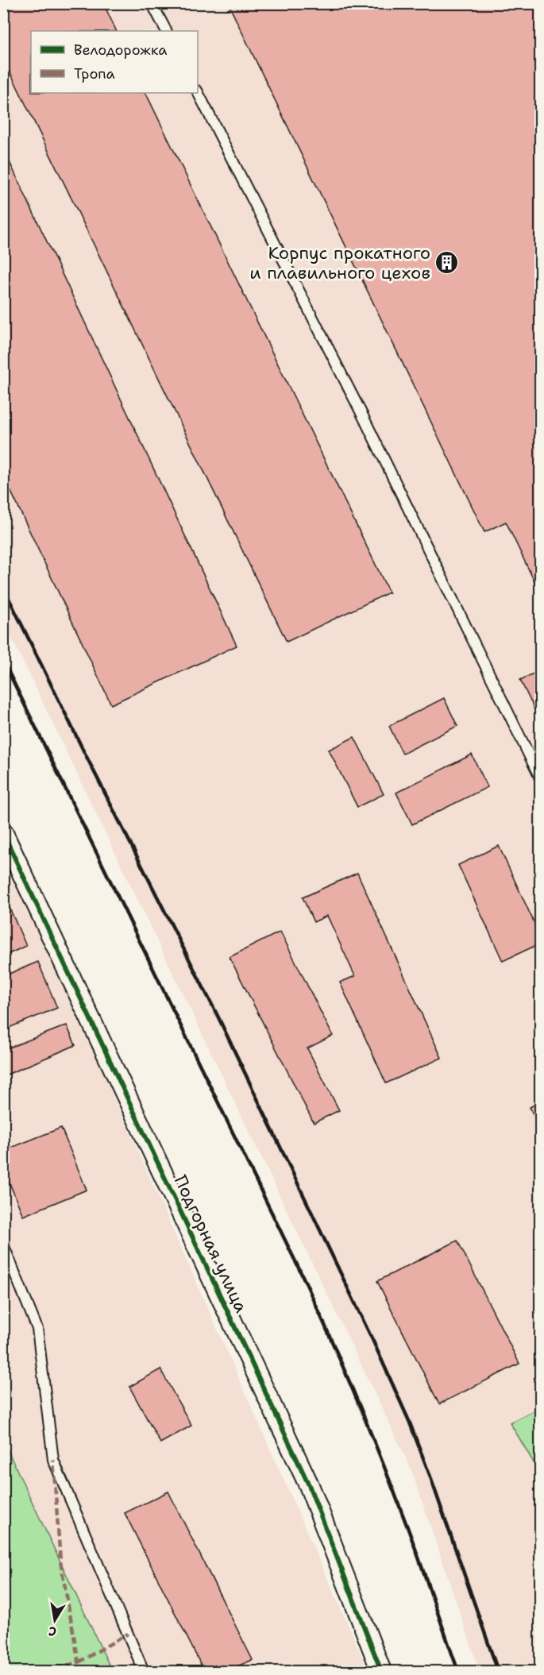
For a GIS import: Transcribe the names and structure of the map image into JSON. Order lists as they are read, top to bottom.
{
  "streets": {
    "street": ["Подгорная улица"]
  },
  "places": {
    "building": ["Корпус прокатного и плавильного цехов"]
  },
  "legend": ["Велодорожка", "Тропа"],
  "north": "bottom"
}
